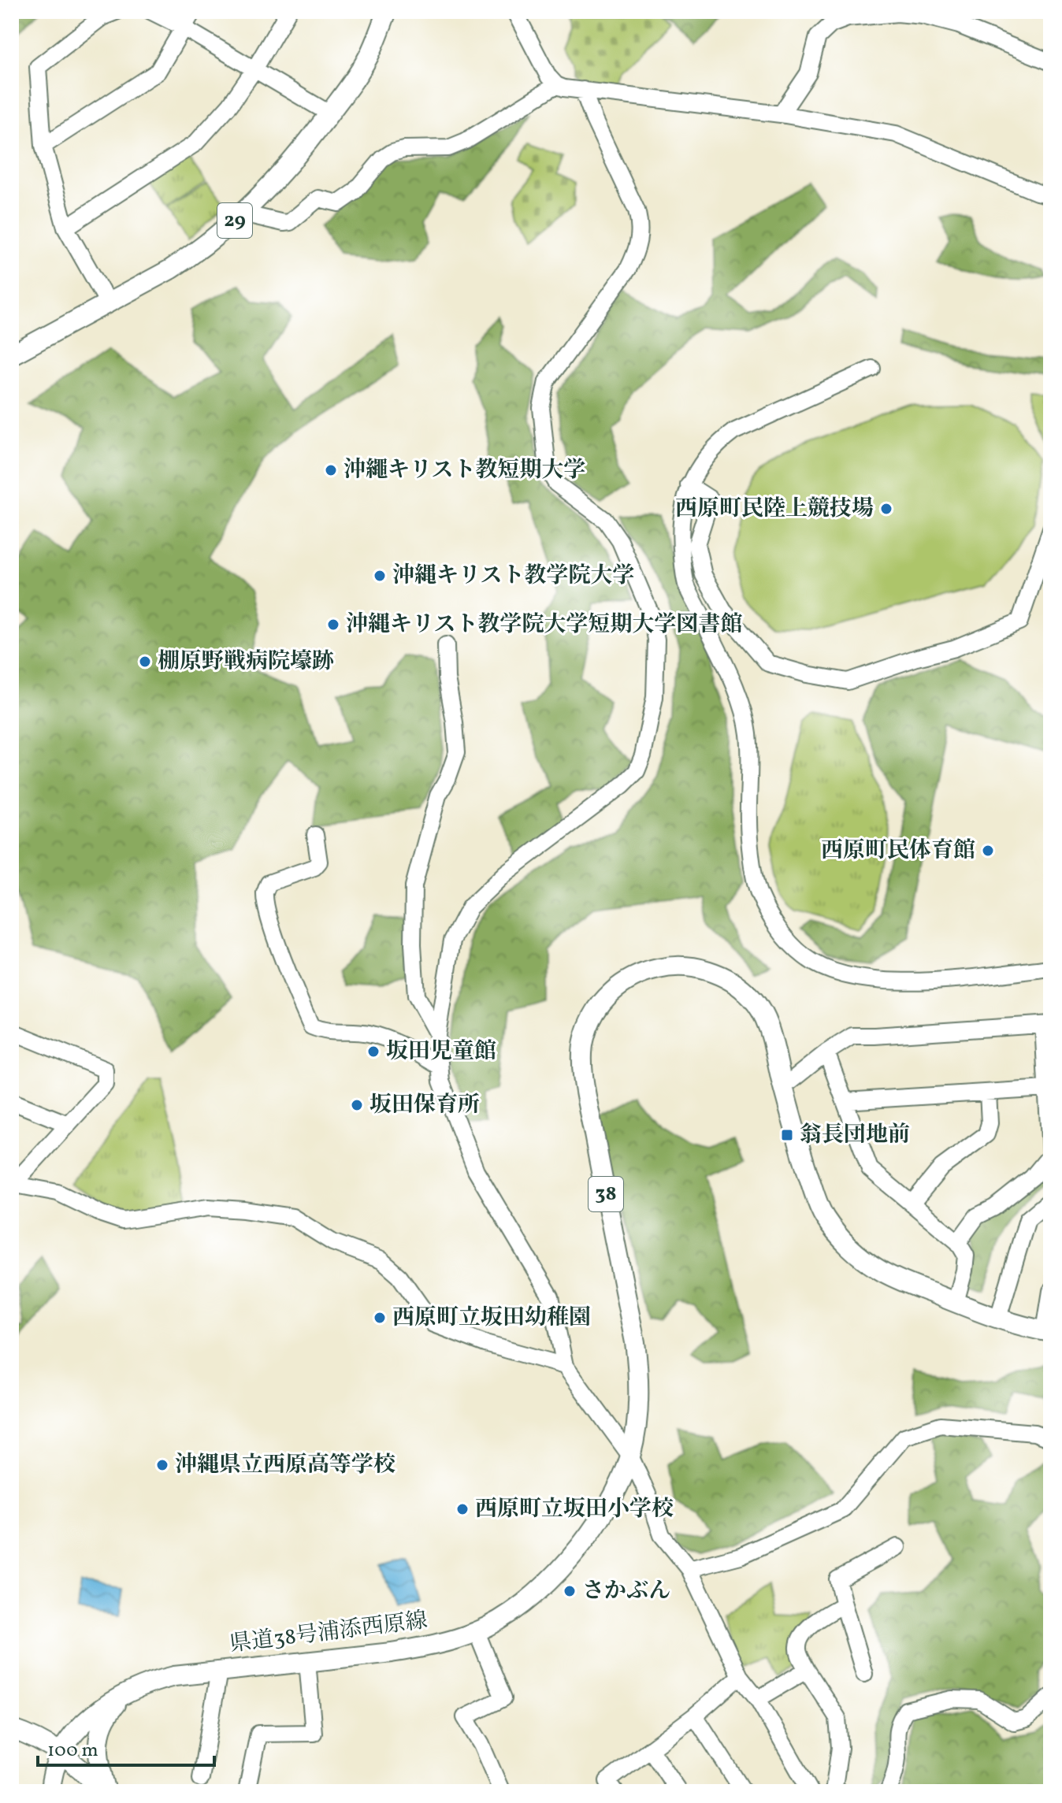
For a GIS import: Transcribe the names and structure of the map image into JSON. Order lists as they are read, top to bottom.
{
  "streets": {
    "main road": ["29", "38", "県道38号浦添西原線"]
  },
  "places": {
    "other": [
      "沖繩キリスト教短期大学",
      "西原町民陸上競技場",
      "沖縄キリスト教学院大学",
      "沖縄キリスト教学院大学短期大学図書館",
      "棚原野戦病院壕跡",
      "西原町民体育館",
      "坂田児童館",
      "坂田保育所",
      "西原町立坂田幼稚園",
      "沖縄県立西原高等学校",
      "西原町立坂田小学校",
      "さかぶん"
    ],
    "transit": ["翁長団地前"]
  },
  "scale_bar": "100 m"
}
